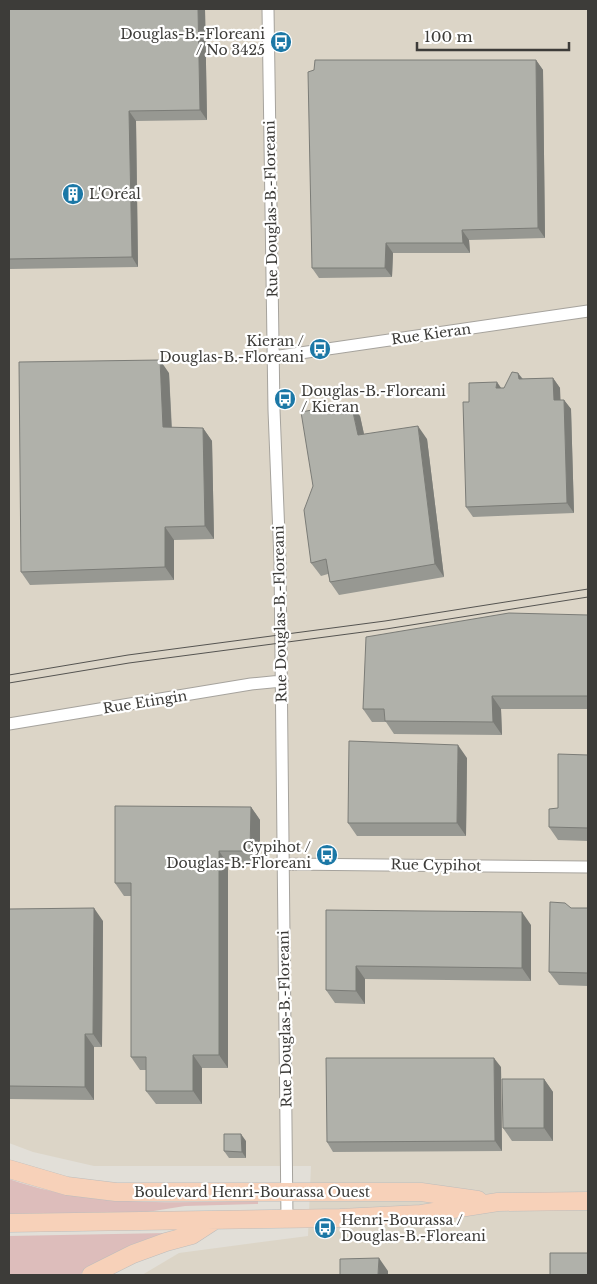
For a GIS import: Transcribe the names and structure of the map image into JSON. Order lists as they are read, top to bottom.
{
  "streets": {
    "main road": ["Boulevard Henri-Bourassa Ouest"],
    "street": [
      "Rue Douglas-B.-Floreani",
      "Rue Kieran",
      "Rue Etingin",
      "Rue Cypihot"
    ]
  },
  "crossings": [
    ["Rue Douglas-B.-Floreani", "Rue Kieran"],
    ["Rue Douglas-B.-Floreani", "Rue Etingin"],
    ["Rue Douglas-B.-Floreani", "Rue Cypihot"],
    ["Rue Douglas-B.-Floreani", "Boulevard Henri-Bourassa Ouest"]
  ],
  "places": {
    "bus stop": [
      "Douglas-B.-Floreani / No 3425",
      "Kieran / Douglas-B.-Floreani",
      "Douglas-B.-Floreani / Kieran",
      "Cypihot / Douglas-B.-Floreani",
      "Henri-Bourassa / Douglas-B.-Floreani"
    ],
    "building": ["L'Oréal"]
  },
  "scale_bar": "100 m"
}
